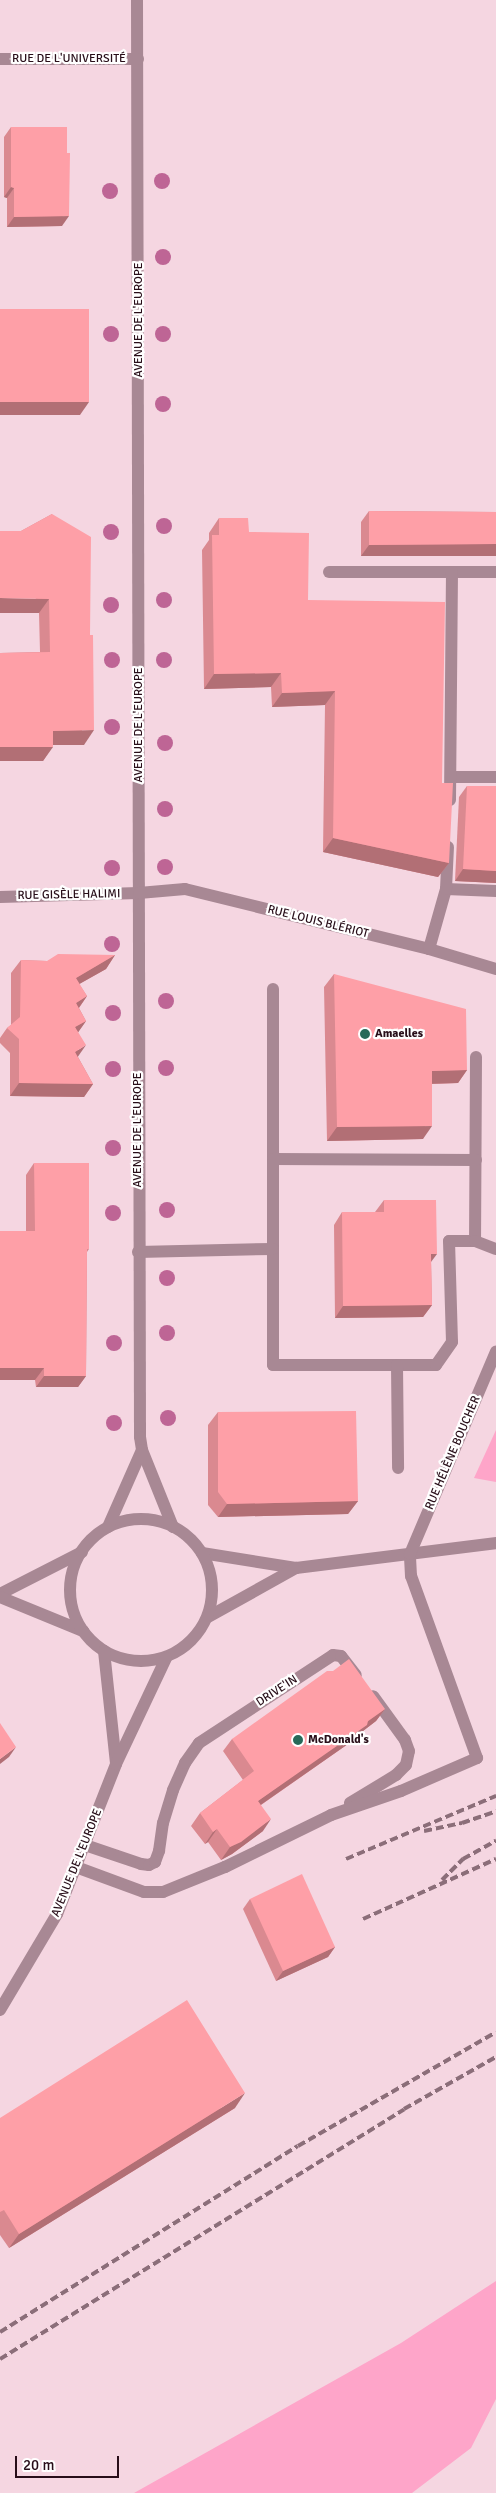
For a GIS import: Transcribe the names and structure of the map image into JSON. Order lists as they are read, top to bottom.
{
  "streets": {
    "street": [
      "RUE DE L'UNIVERSITÉ",
      "AVENUE DE L'EUROPE",
      "RUE GISÈLE HALIMI",
      "RUE LOUIS BLÉRIOT",
      "RUE HÉLÈNE BOUCHER",
      "DRIVE'IN"
    ]
  },
  "crossings": [
    ["RUE DE L'UNIVERSITÉ", "AVENUE DE L'EUROPE"],
    ["AVENUE DE L'EUROPE", "RUE GISÈLE HALIMI"],
    ["AVENUE DE L'EUROPE", "RUE LOUIS BLÉRIOT"],
    ["AVENUE DE L'EUROPE", "DRIVE'IN"],
    ["RUE GISÈLE HALIMI", "RUE LOUIS BLÉRIOT"]
  ],
  "places": ["Amaelles", "McDonald's"],
  "scale_bar": "20 m"
}
